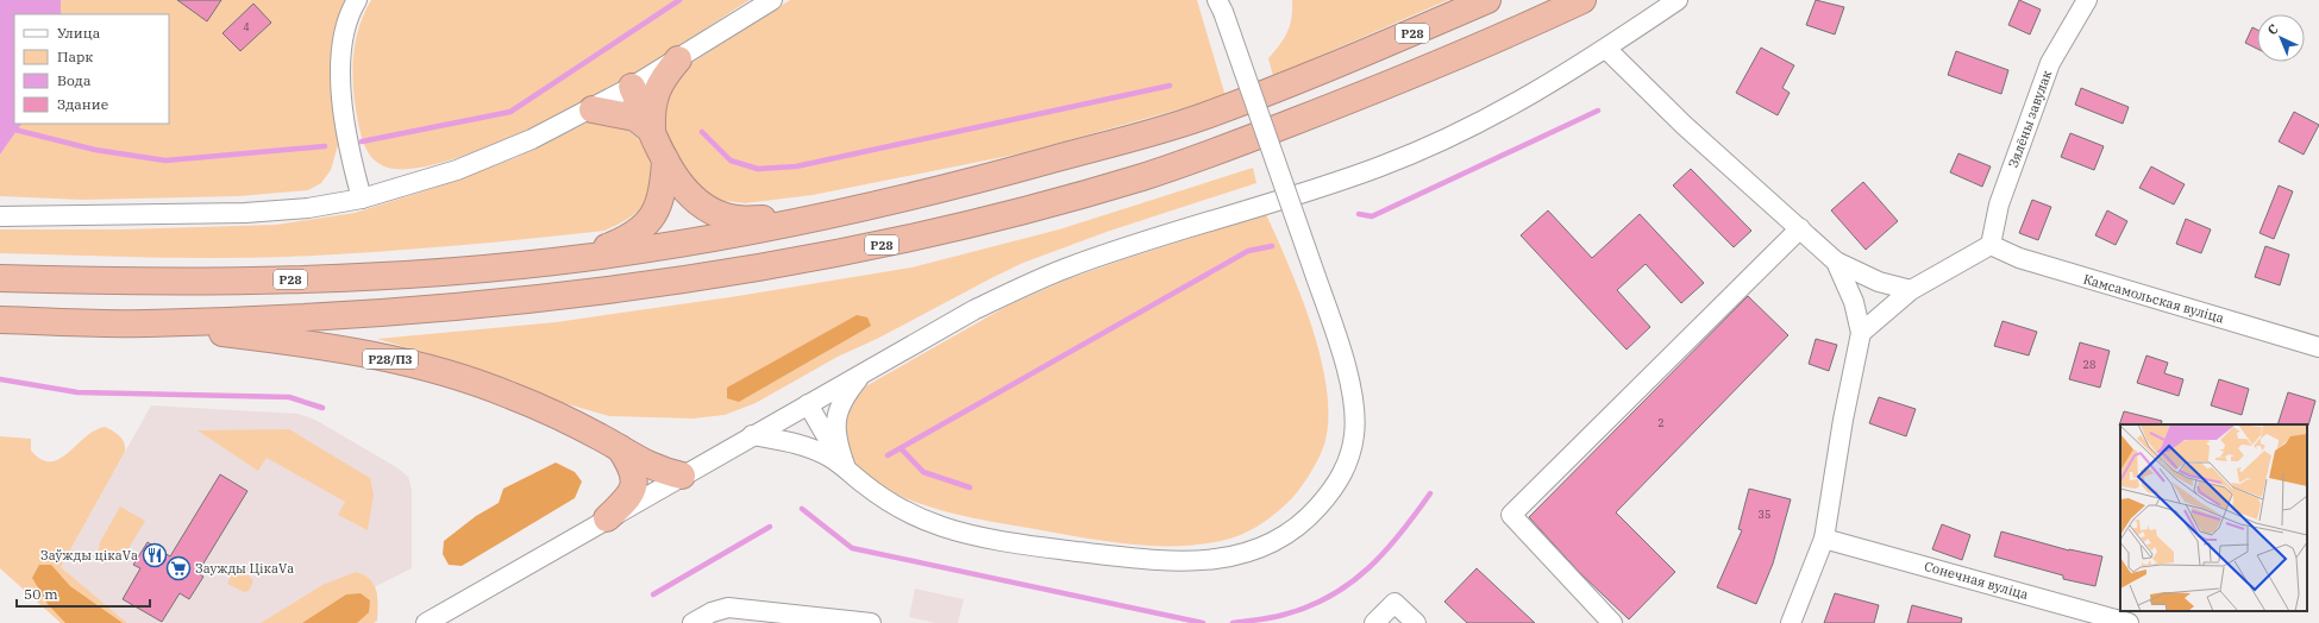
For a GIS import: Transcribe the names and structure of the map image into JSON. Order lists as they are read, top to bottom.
{
  "streets": {
    "highway": ["Р28", "Р28/П3"],
    "street": ["Зялёны завулак", "Камсамольская вуліца", "Сонечная вуліца"]
  },
  "crossings": [
    ["Р28", "Р28/П3"],
    ["Зялёны завулак", "Камсамольская вуліца"]
  ],
  "places": {
    "restaurant": ["Заўжды цікаVа"],
    "supermarket": ["Заужды ЦікаVа"]
  },
  "house_numbers": [
    "4",
    "28",
    "2",
    "35"
  ],
  "legend": [
    "Улица",
    "Парк",
    "Вода",
    "Здание"
  ],
  "scale_bar": "50 m",
  "north": "top left"
}
